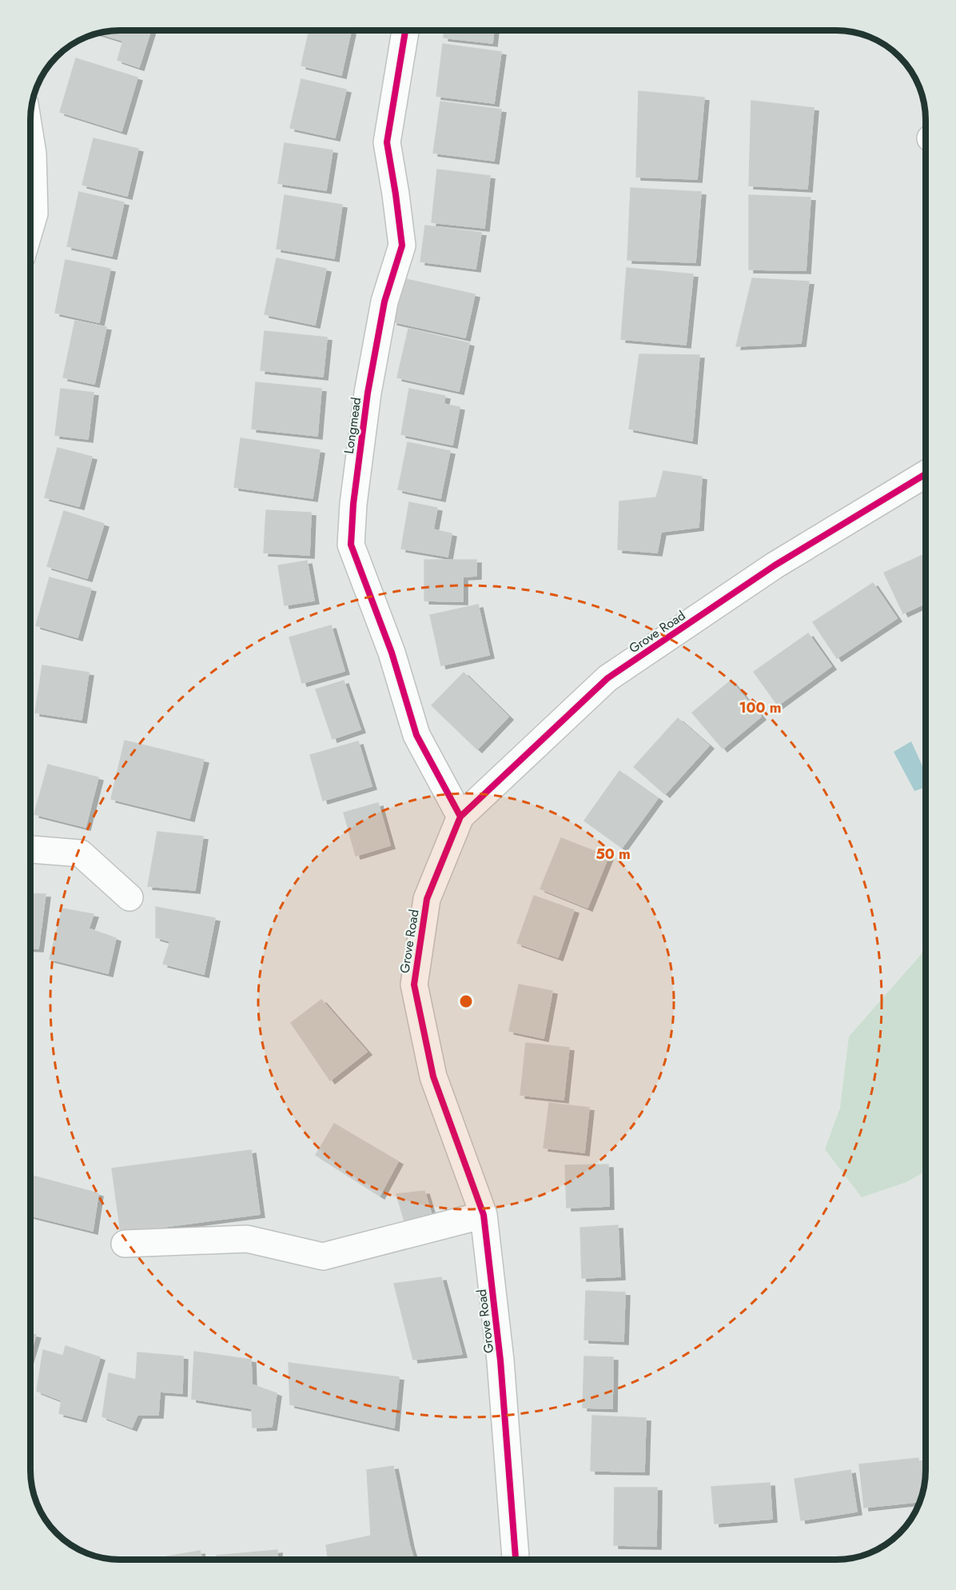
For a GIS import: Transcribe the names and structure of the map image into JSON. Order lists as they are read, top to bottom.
{
  "streets": {
    "street": ["Longmead", "Grove Road"]
  },
  "crossings": [
    ["Longmead", "Grove Road"]
  ],
  "rings": ["100 m", "50 m"]
}
